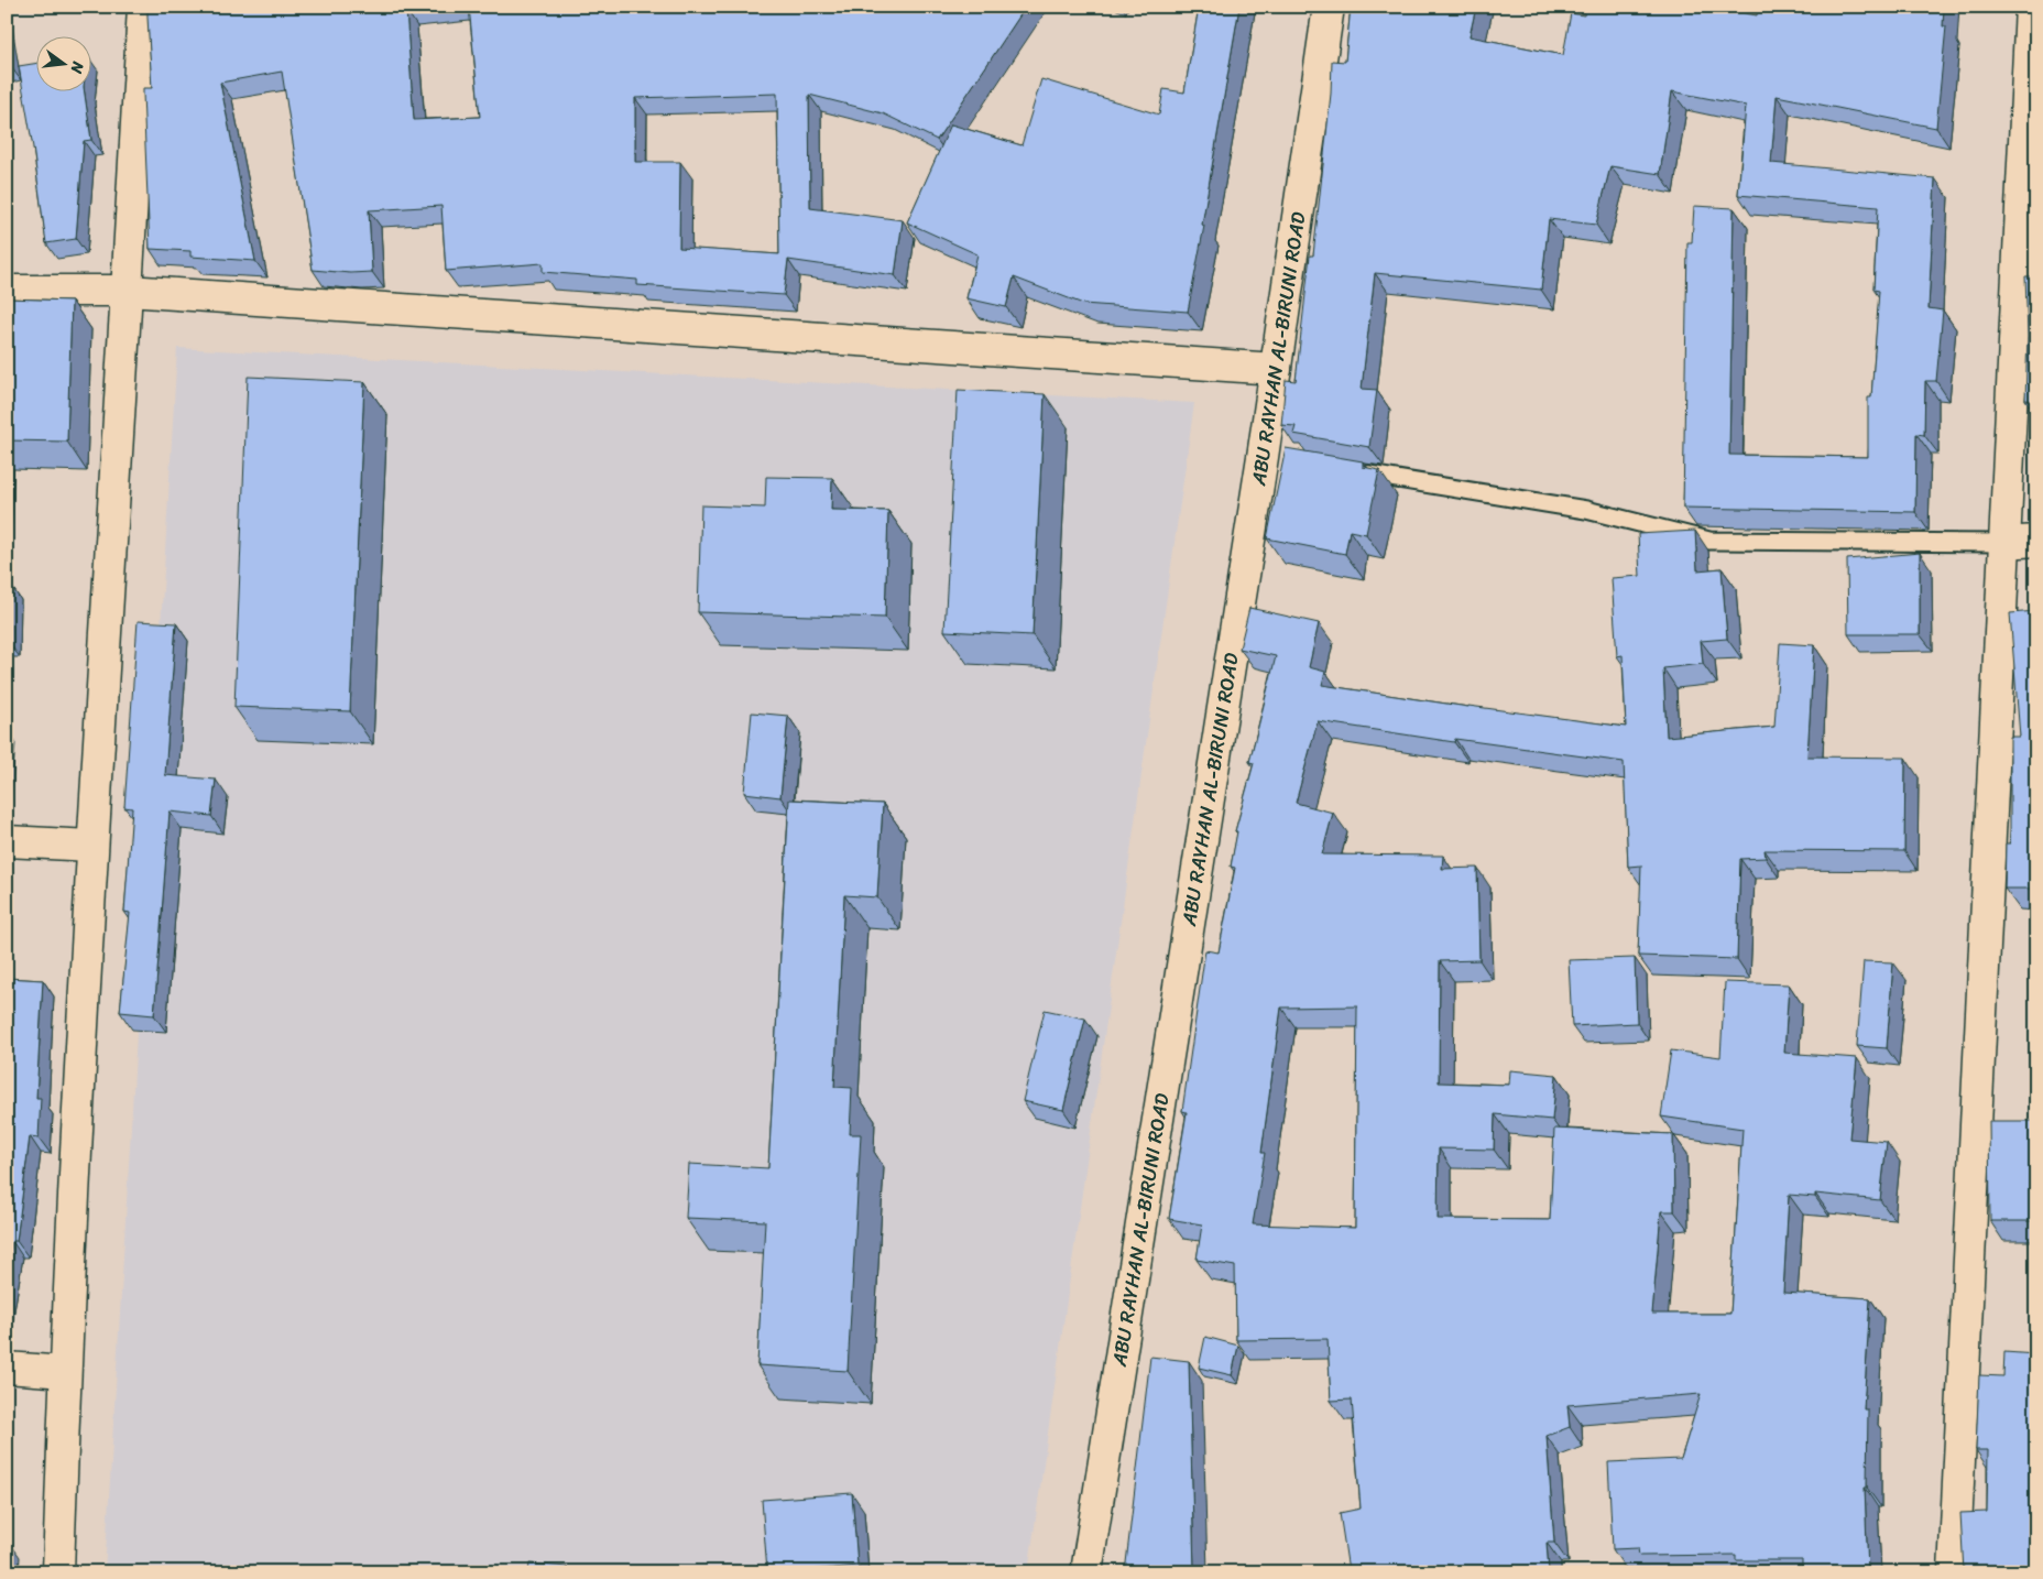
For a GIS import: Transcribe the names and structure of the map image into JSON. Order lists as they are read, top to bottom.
{
  "streets": {
    "street": ["ABU RAYHAN AL-BIRUNI ROAD"]
  },
  "north": "right"
}
